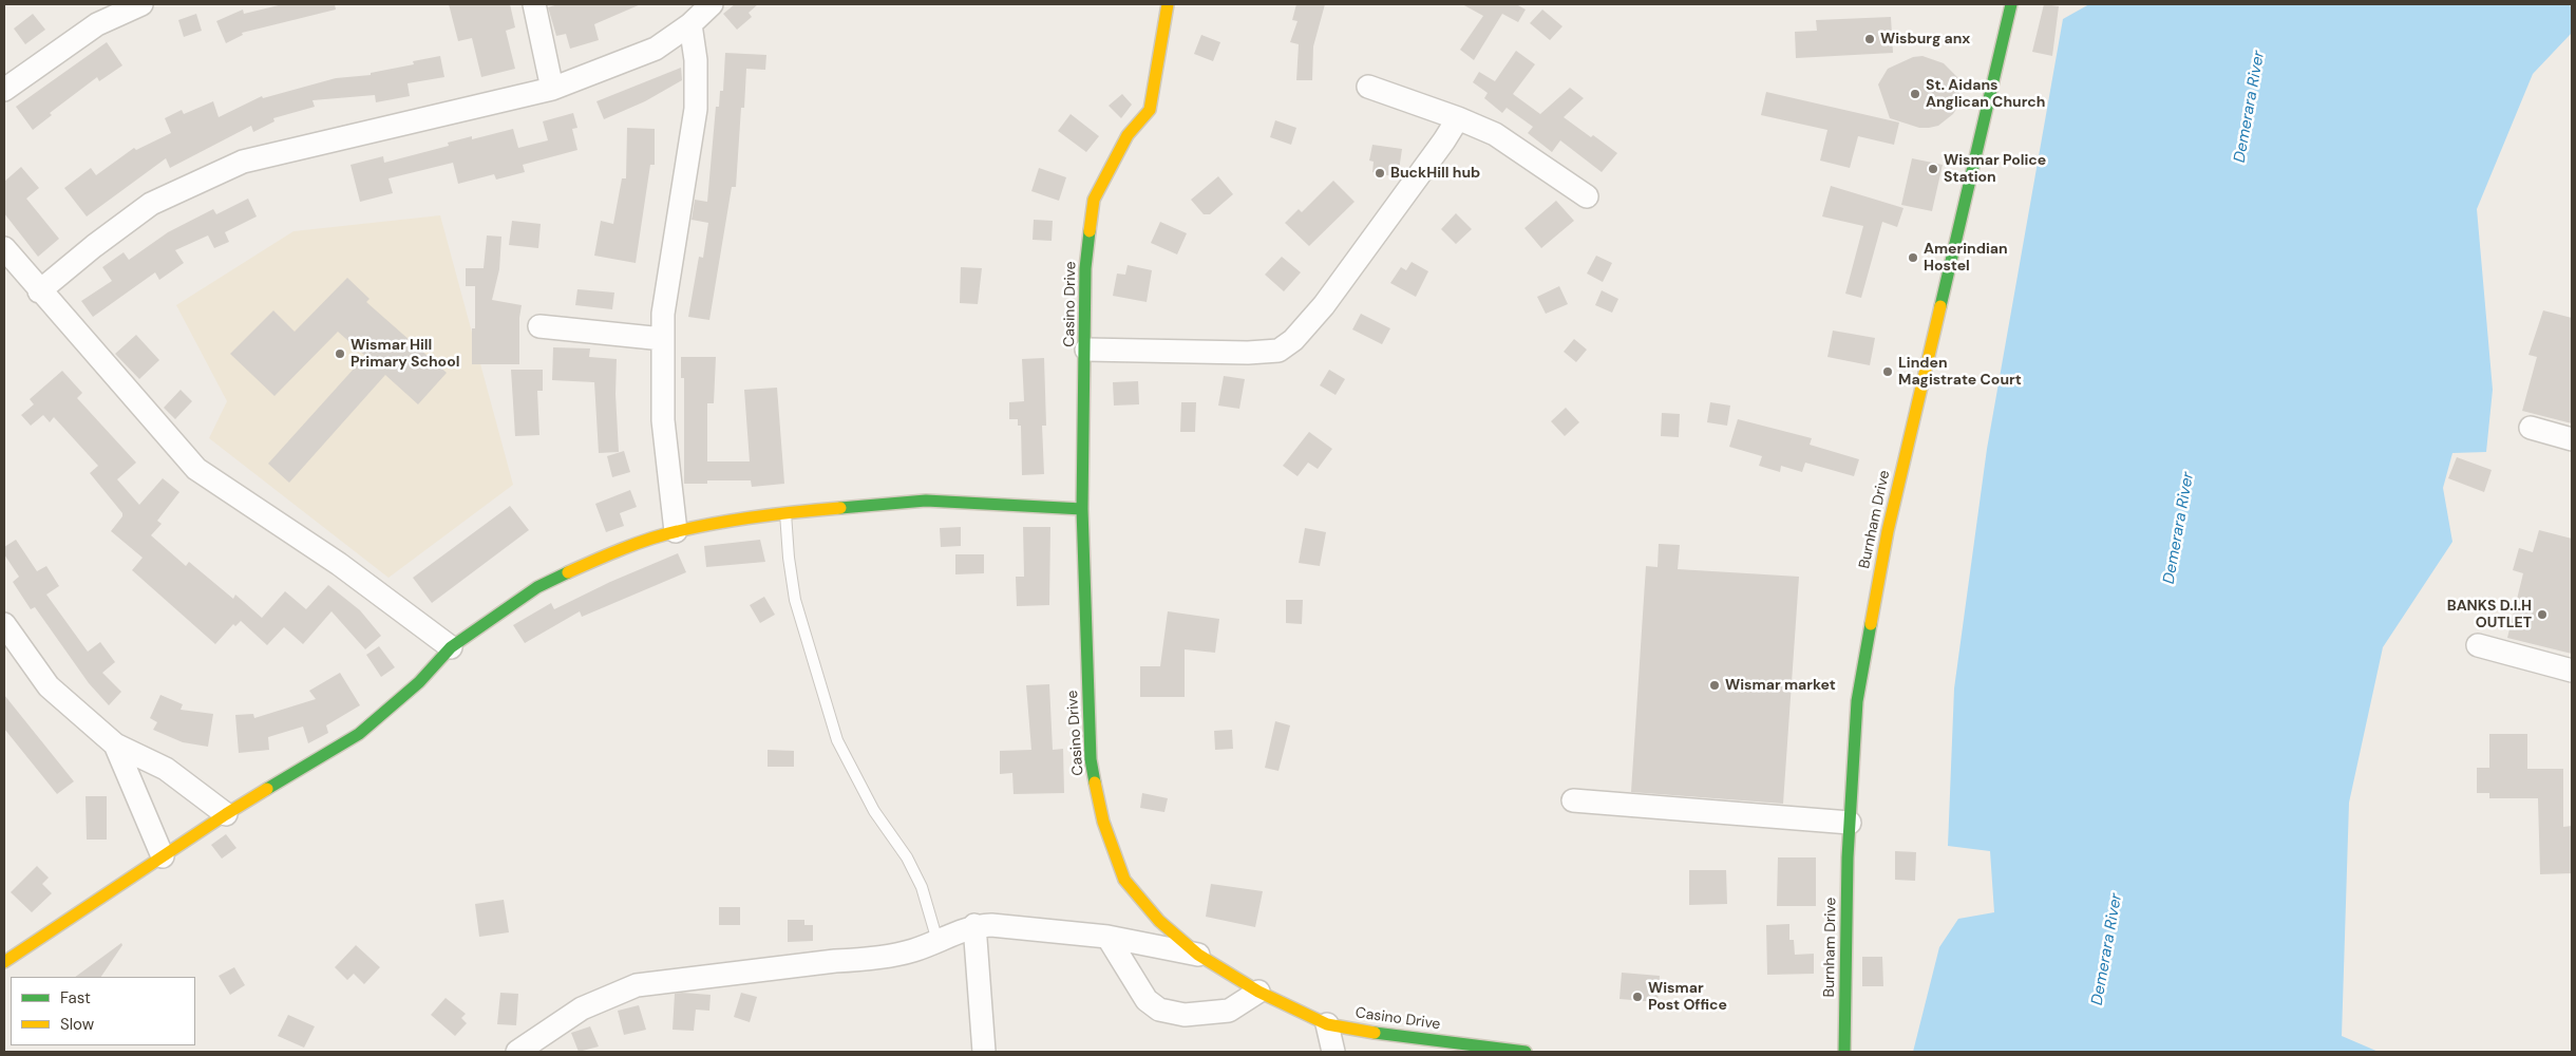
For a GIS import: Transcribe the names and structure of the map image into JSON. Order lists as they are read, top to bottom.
{
  "streets": {
    "street": ["Casino Drive", "Burnham Drive"]
  },
  "water": ["Demerara River"],
  "places": [
    "Wisburg anx",
    "St. Aidans Anglican Church",
    "Wismar Police Station",
    "BuckHill hub",
    "Amerindian Hostel",
    "Wismar Hill Primary School",
    "Linden Magistrate Court",
    "BANKS D.I.H OUTLET",
    "Wismar market",
    "Wismar Post Office"
  ],
  "legend": ["Fast", "Slow"]
}
